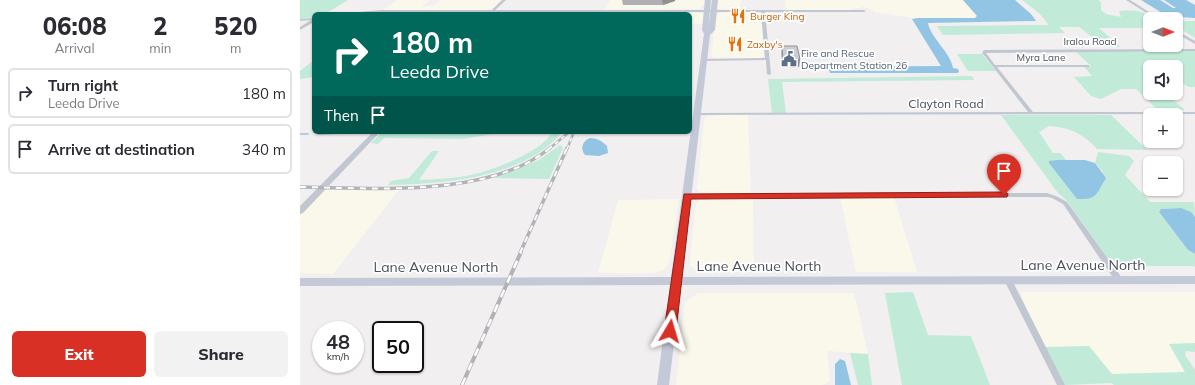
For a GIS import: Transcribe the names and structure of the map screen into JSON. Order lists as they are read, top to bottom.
{
  "streets": {
    "main road": ["Lane Avenue North"],
    "street": ["Iralou Road", "Myra Lane", "Clayton Road"]
  },
  "crossings": [
    ["Iralou Road", "Myra Lane"]
  ],
  "places": {
    "restaurant": ["Burger King", "Zaxby's"],
    "public building": ["Fire and Rescue Department Station 26"]
  },
  "north": "right",
  "page": {
    "eta": [
      "06:08",
      "Arrival",
      "2",
      "min",
      "520",
      "m"
    ],
    "map_buttons": ["+", "−"],
    "turn": ["180 m", "Leeda Drive"],
    "list": [
      {
        "name": "Turn right",
        "note": "Leeda Drive",
        "value": "180 m"
      },
      {
        "name": "Arrive at destination",
        "value": "340 m"
      }
    ],
    "then": "Then",
    "speed": "48 km/h",
    "limit": "50",
    "buttons": ["Exit", "Share"]
  }
}
